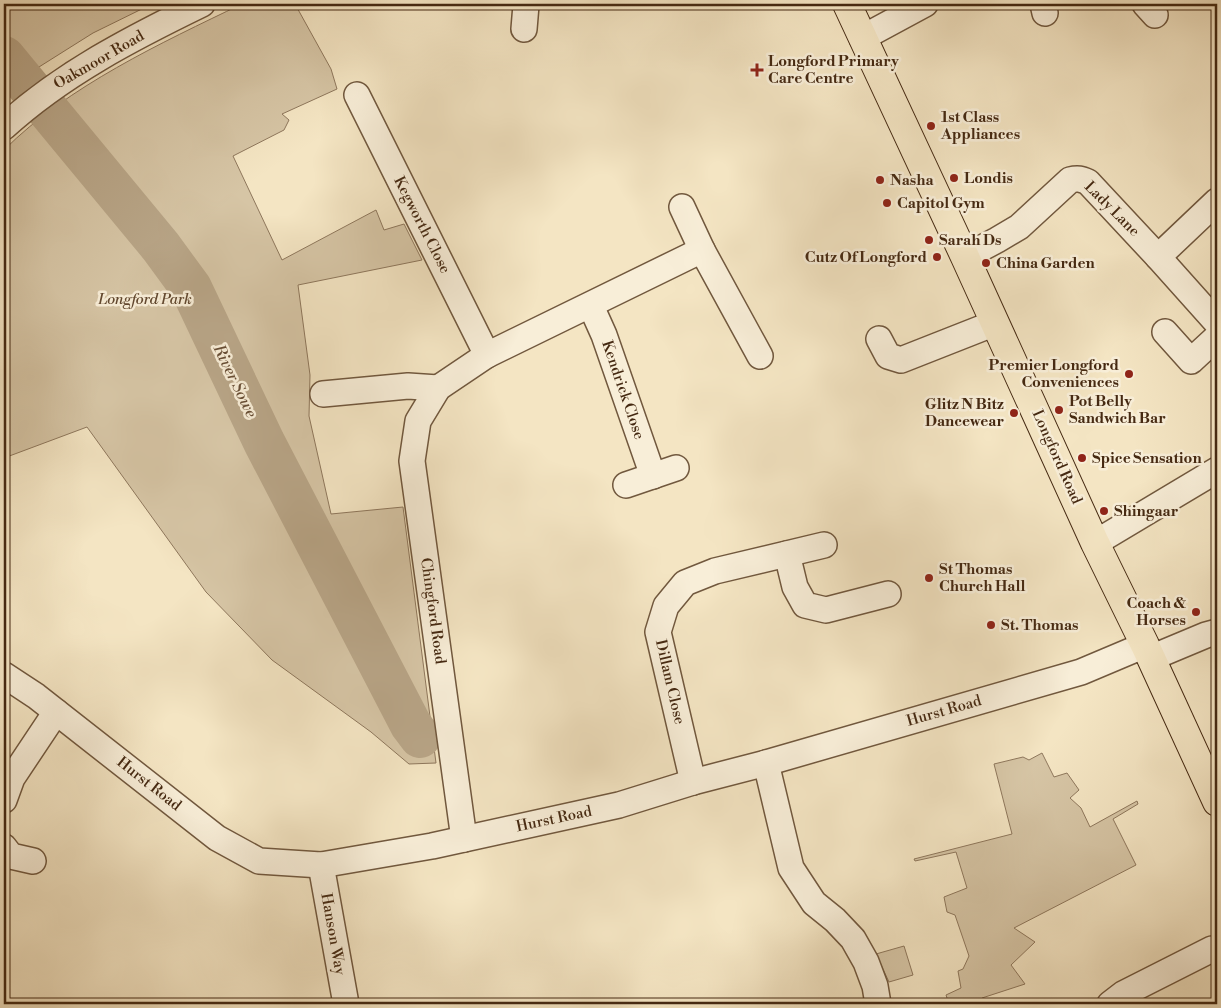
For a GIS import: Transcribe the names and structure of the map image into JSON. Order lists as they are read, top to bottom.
{
  "streets": {
    "main road": ["Longford Road"],
    "street": [
      "Oakmoor Road",
      "Lady Lane",
      "Kegworth Close",
      "Kendrick Close",
      "Chingford Road",
      "Dillam Close",
      "Hurst Road",
      "Hanson Way"
    ]
  },
  "crossings": [
    ["Lady Lane", "Longford Road"],
    ["Kegworth Close", "Chingford Road"],
    ["Kendrick Close", "Chingford Road"],
    ["Longford Road", "Hurst Road"],
    ["Chingford Road", "Hurst Road"],
    ["Dillam Close", "Hurst Road"],
    ["Hurst Road", "Hanson Way"]
  ],
  "water": ["River Sowe"],
  "parks": ["Longford Park"],
  "places": {
    "health": ["Longford Primary Care Centre"],
    "other": [
      "1st Class Appliances",
      "Londis",
      "Nasha",
      "Capitol Gym",
      "Sarah Ds",
      "Cutz Of Longford",
      "China Garden",
      "Premier Longford Conveniences",
      "Pot Belly Sandwich Bar",
      "Glitz N Bitz Dancewear",
      "Spice Sensation",
      "Shingaar",
      "St Thomas Church Hall",
      "Coach & Horses",
      "St. Thomas"
    ]
  }
}
